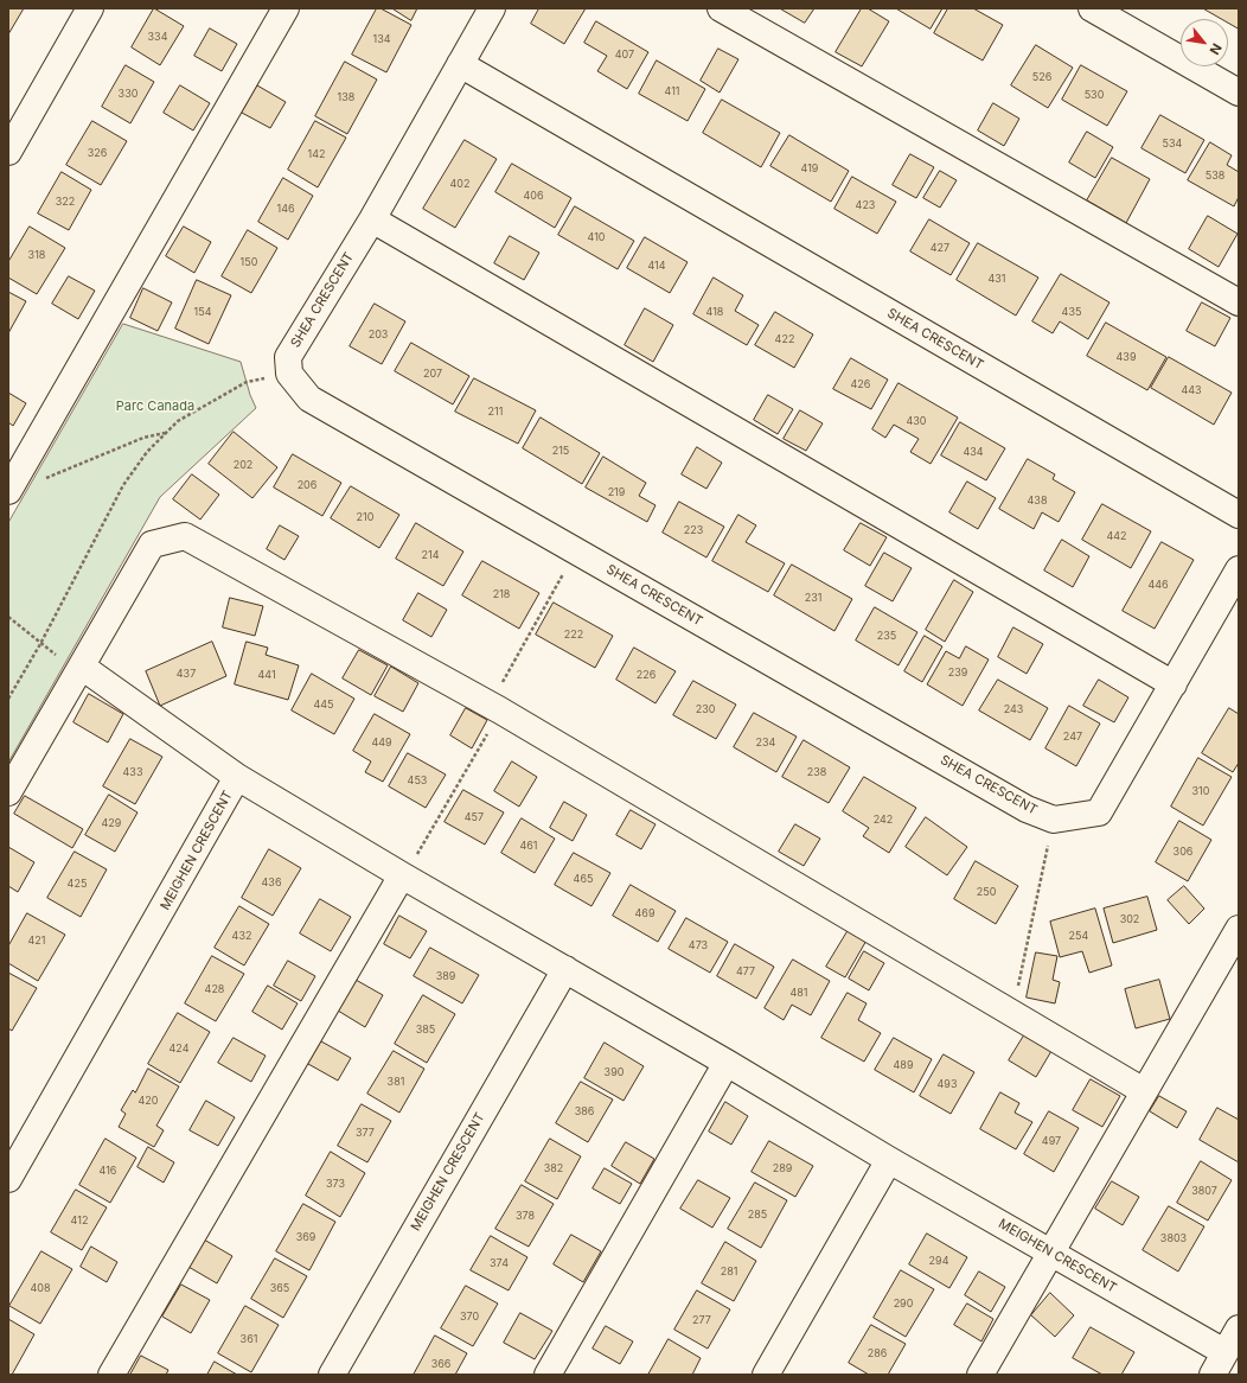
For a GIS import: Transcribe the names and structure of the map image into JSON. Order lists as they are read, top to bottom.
{
  "streets": {
    "street": ["SHEA CRESCENT", "MEIGHEN CRESCENT"]
  },
  "parks": ["Parc Canada"],
  "house_numbers": [
    "334",
    "134",
    "407",
    "526",
    "411",
    "330",
    "530",
    "138",
    "534",
    "326",
    "142",
    "419",
    "538",
    "402",
    "406",
    "322",
    "423",
    "146",
    "410",
    "427",
    "318",
    "150",
    "414",
    "431",
    "154",
    "418",
    "435",
    "203",
    "422",
    "439",
    "207",
    "426",
    "443",
    "211",
    "430",
    "215",
    "434",
    "202",
    "206",
    "219",
    "438",
    "210",
    "223",
    "442",
    "214",
    "446",
    "218",
    "231",
    "222",
    "235",
    "239",
    "437",
    "441",
    "226",
    "445",
    "230",
    "243",
    "247",
    "449",
    "234",
    "433",
    "238",
    "453",
    "310",
    "457",
    "242",
    "429",
    "461",
    "306",
    "465",
    "436",
    "425",
    "250",
    "469",
    "302",
    "432",
    "254",
    "421",
    "473",
    "477",
    "389",
    "428",
    "481",
    "385",
    "424",
    "489",
    "390",
    "381",
    "493",
    "420",
    "386",
    "377",
    "497",
    "382",
    "289",
    "416",
    "373",
    "3807",
    "285",
    "378",
    "412",
    "369",
    "3803",
    "294",
    "374",
    "281",
    "408",
    "365",
    "290",
    "370",
    "277",
    "361",
    "286",
    "366"
  ],
  "north": "bottom right"
}
